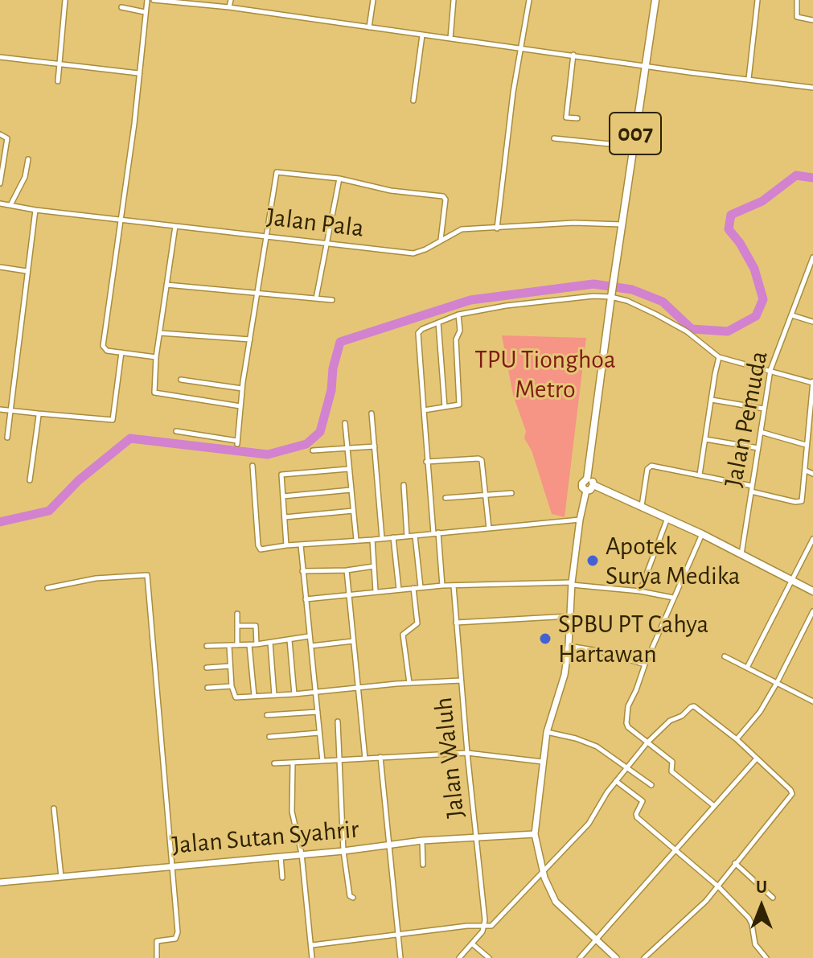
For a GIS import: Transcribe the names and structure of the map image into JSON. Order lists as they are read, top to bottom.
{
  "streets": {
    "main road": ["007"],
    "street": [
      "Jalan Pala",
      "Jalan Pemuda",
      "Jalan Waluh",
      "Jalan Sutan Syahrir"
    ]
  },
  "crossings": [
    ["007", "Jalan Pala"],
    ["Jalan Waluh", "Jalan Sutan Syahrir"]
  ],
  "parks": ["TPU Tionghoa Metro"],
  "places": ["Apotek Surya Medika", "SPBU PT Cahya Hartawan"],
  "north": "top"
}
